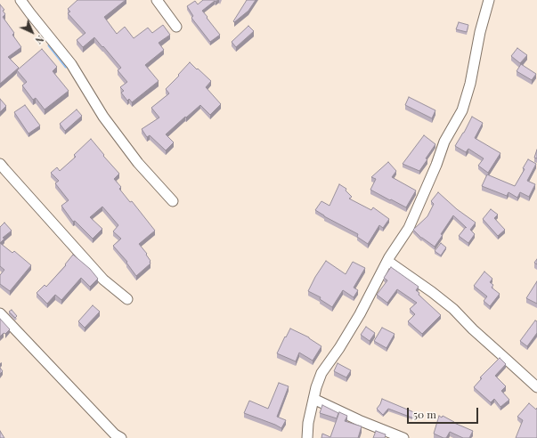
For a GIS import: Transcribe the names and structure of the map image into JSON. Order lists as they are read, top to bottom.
{
  "scale_bar": "50 m",
  "north": "bottom right"
}
